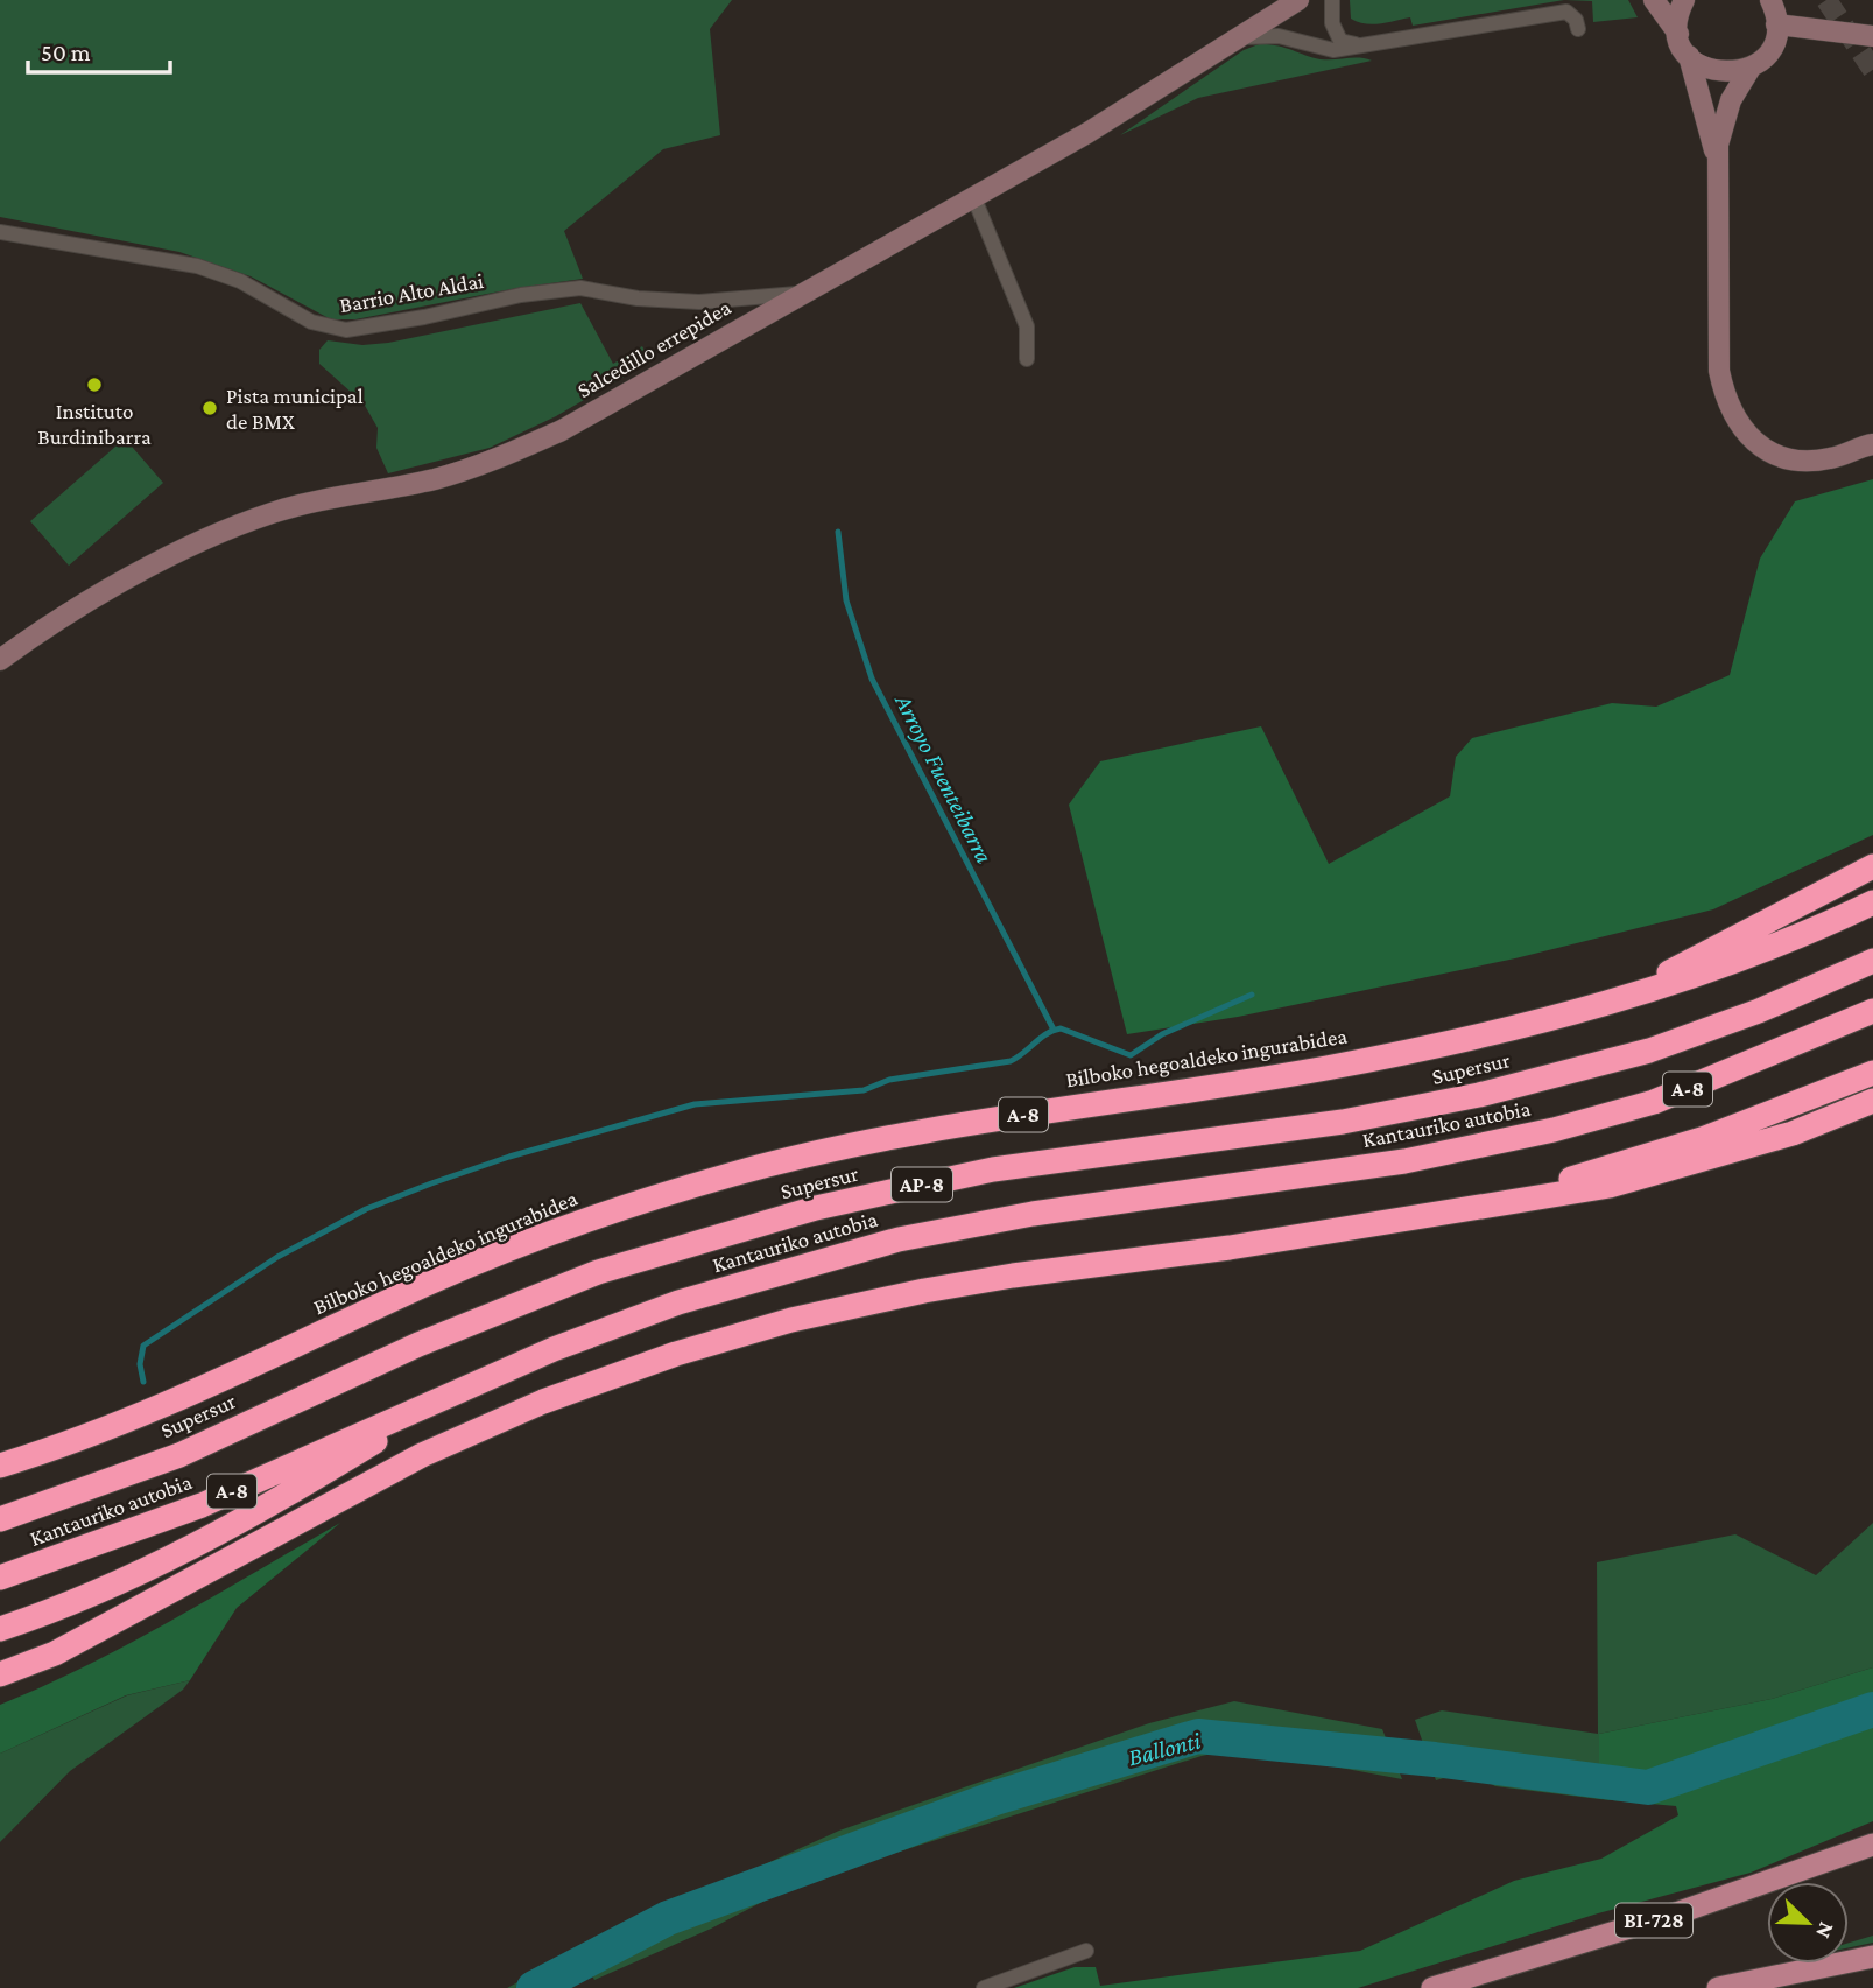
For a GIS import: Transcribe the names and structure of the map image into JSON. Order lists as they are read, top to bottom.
{
  "streets": {
    "highway": [
      "Bilboko hegoaldeko ingurabidea",
      "Supersur",
      "A-8",
      "Kantauriko autobia",
      "AP-8"
    ],
    "main road": ["BI-728"],
    "street": ["Barrio Alto Aldai", "Salcedillo errepidea"]
  },
  "crossings": [
    ["Barrio Alto Aldai", "Salcedillo errepidea"]
  ],
  "water": ["Arroyo Fuenteibarra", "Ballonti"],
  "places": ["Instituto Burdinibarra", "Pista municipal de BMX"],
  "scale_bar": "50 m",
  "north": "bottom right"
}
